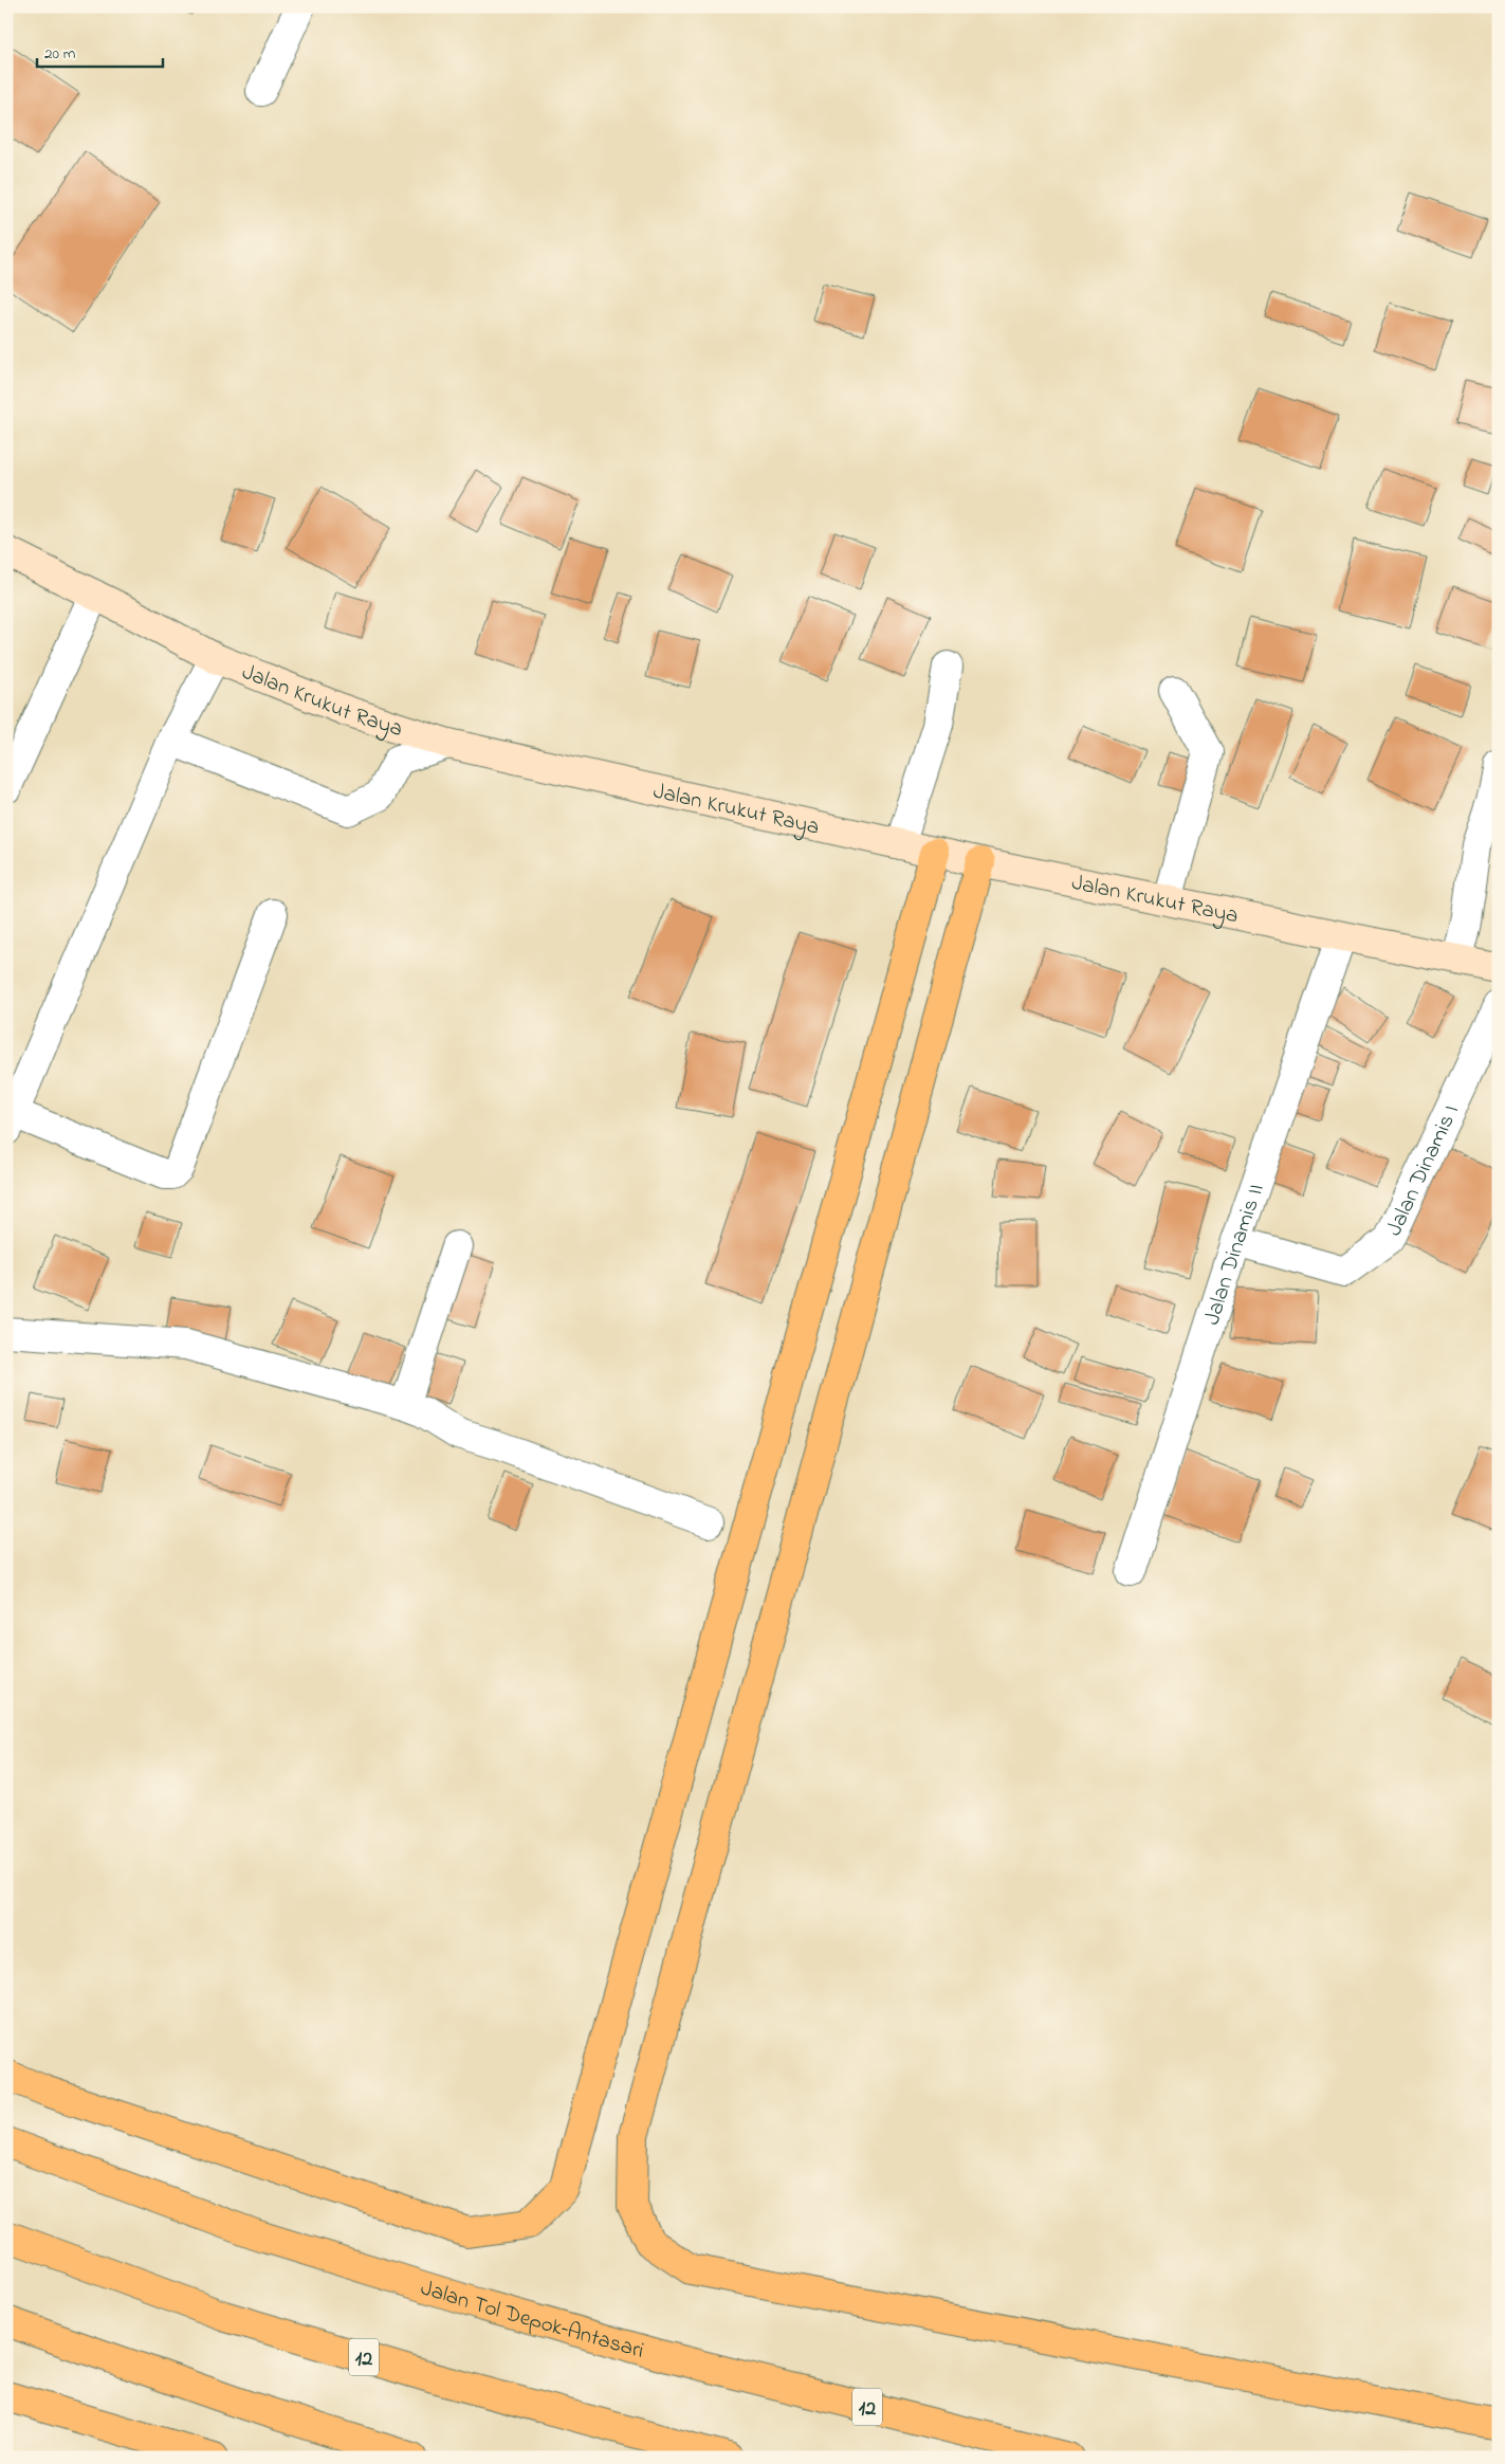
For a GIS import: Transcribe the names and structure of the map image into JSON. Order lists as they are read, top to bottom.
{
  "streets": {
    "highway": ["Jalan Tol Depok–Antasari", "12"],
    "street": ["Jalan Krukut Raya", "Jalan Dinamis I", "Jalan Dinamis II"]
  },
  "crossings": [
    ["Jalan Krukut Raya", "Jalan Dinamis II"],
    ["Jalan Dinamis I", "Jalan Dinamis II"]
  ],
  "scale_bar": "20 m"
}
